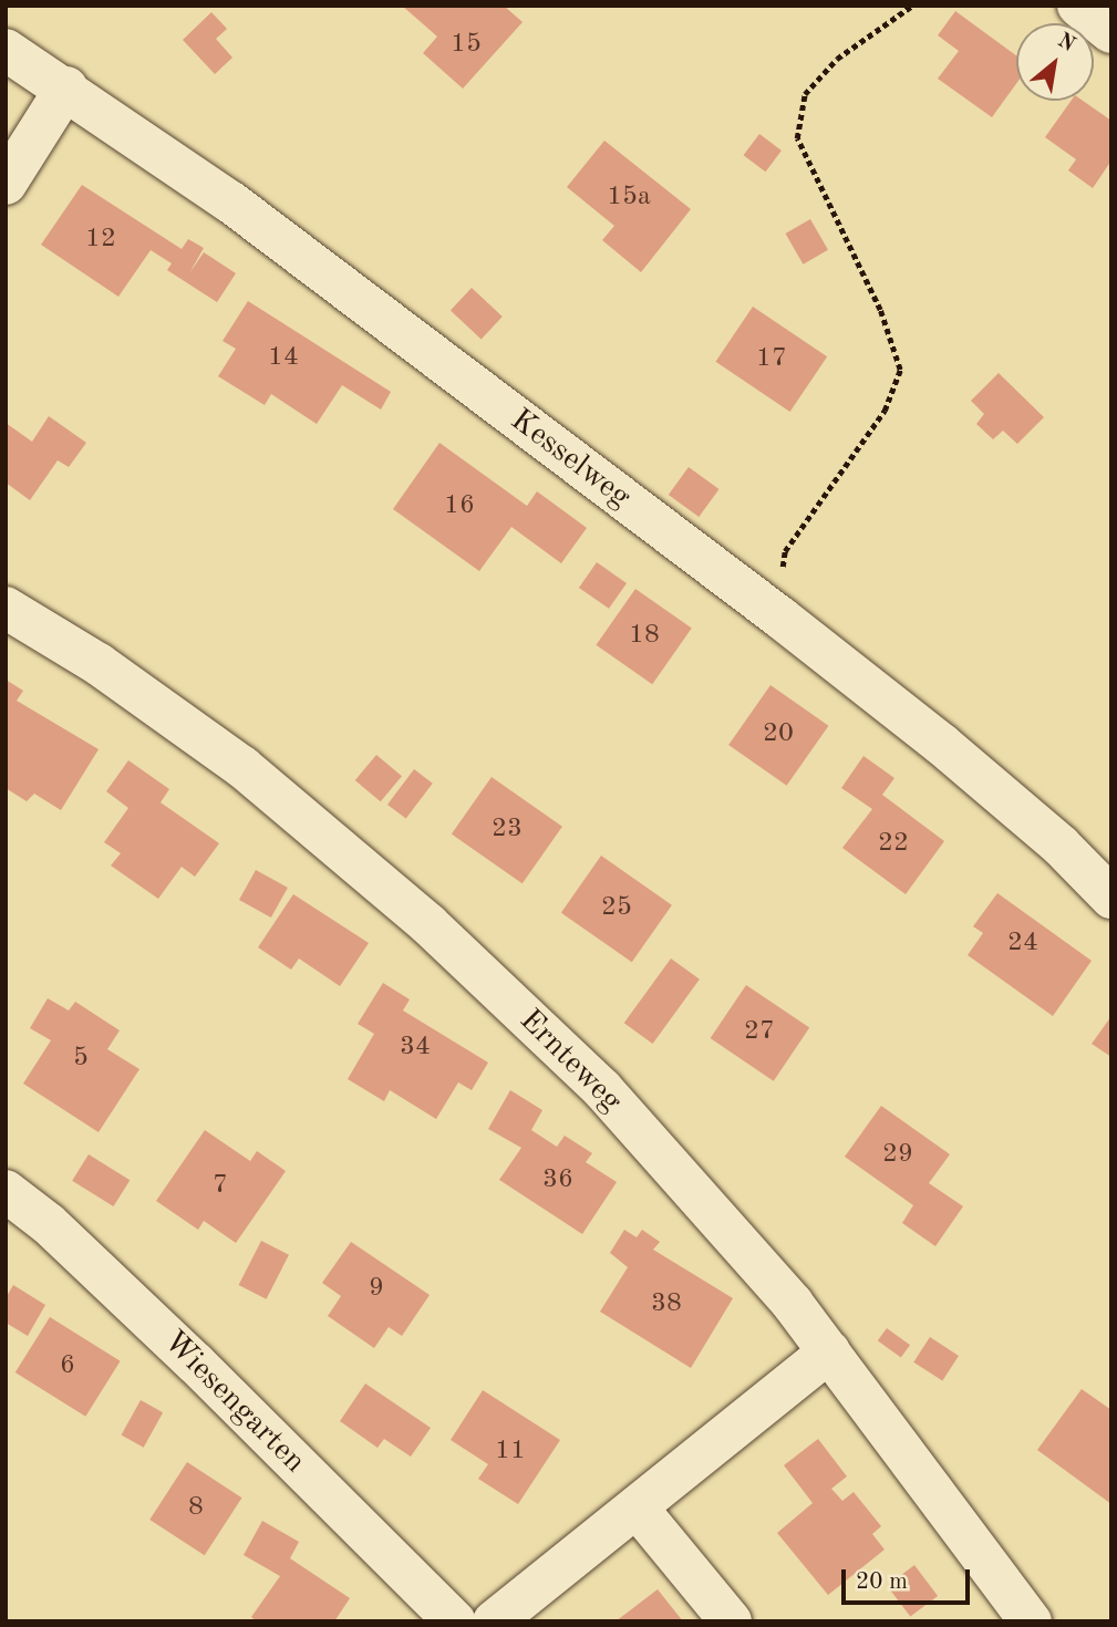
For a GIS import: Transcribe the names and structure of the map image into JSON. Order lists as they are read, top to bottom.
{
  "streets": {
    "street": ["Kesselweg", "Ernteweg", "Wiesengarten"]
  },
  "house_numbers": [
    "15",
    "15a",
    "12",
    "14",
    "17",
    "16",
    "18",
    "20",
    "23",
    "22",
    "25",
    "24",
    "27",
    "34",
    "5",
    "29",
    "36",
    "7",
    "9",
    "38",
    "6",
    "11",
    "8"
  ],
  "scale_bar": "20 m",
  "north": "top right"
}
